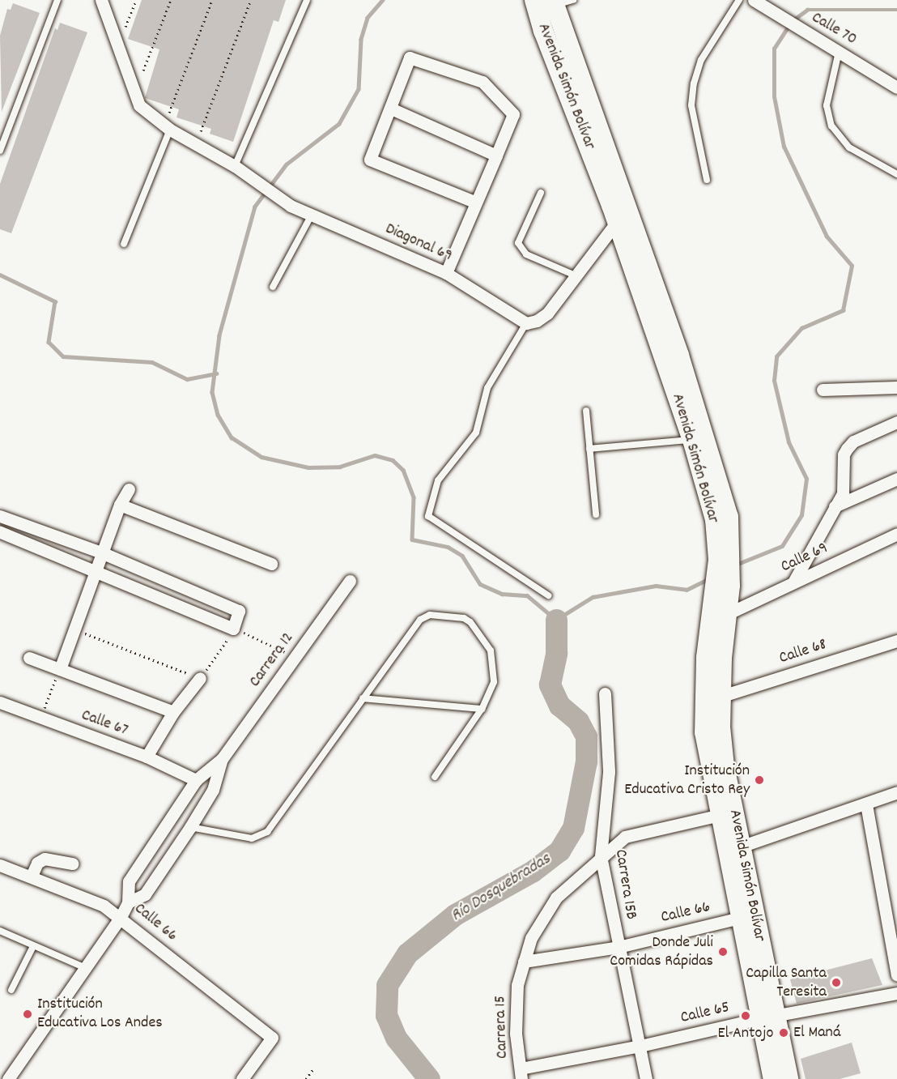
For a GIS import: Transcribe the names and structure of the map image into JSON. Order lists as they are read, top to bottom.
{
  "streets": {
    "main road": ["Avenida Simón Bolívar"],
    "street": [
      "Calle 70",
      "Diagonal 69",
      "Calle 69",
      "Calle 68",
      "Carrera 12",
      "Calle 67",
      "Carrera 15B",
      "Calle 66",
      "Calle 65",
      "Carrera 15"
    ]
  },
  "crossings": [
    ["Avenida Simón Bolívar", "Calle 69"],
    ["Avenida Simón Bolívar", "Calle 68"],
    ["Avenida Simón Bolívar", "Calle 66"],
    ["Avenida Simón Bolívar", "Calle 65"],
    ["Carrera 12", "Calle 67"],
    ["Carrera 12", "Calle 66"],
    ["Carrera 15B", "Calle 66"],
    ["Carrera 15B", "Calle 65"],
    ["Carrera 15B", "Carrera 15"],
    ["Calle 66", "Carrera 15"],
    ["Calle 65", "Carrera 15"]
  ],
  "water": ["Río Dosquebradas"],
  "places": [
    "Institución Educativa Cristo Rey",
    "Donde Juli Comidas Rápidas",
    "Capilla Santa Teresita",
    "Institución Educativa Los Andes",
    "El Antojo",
    "El Maná"
  ]
}
